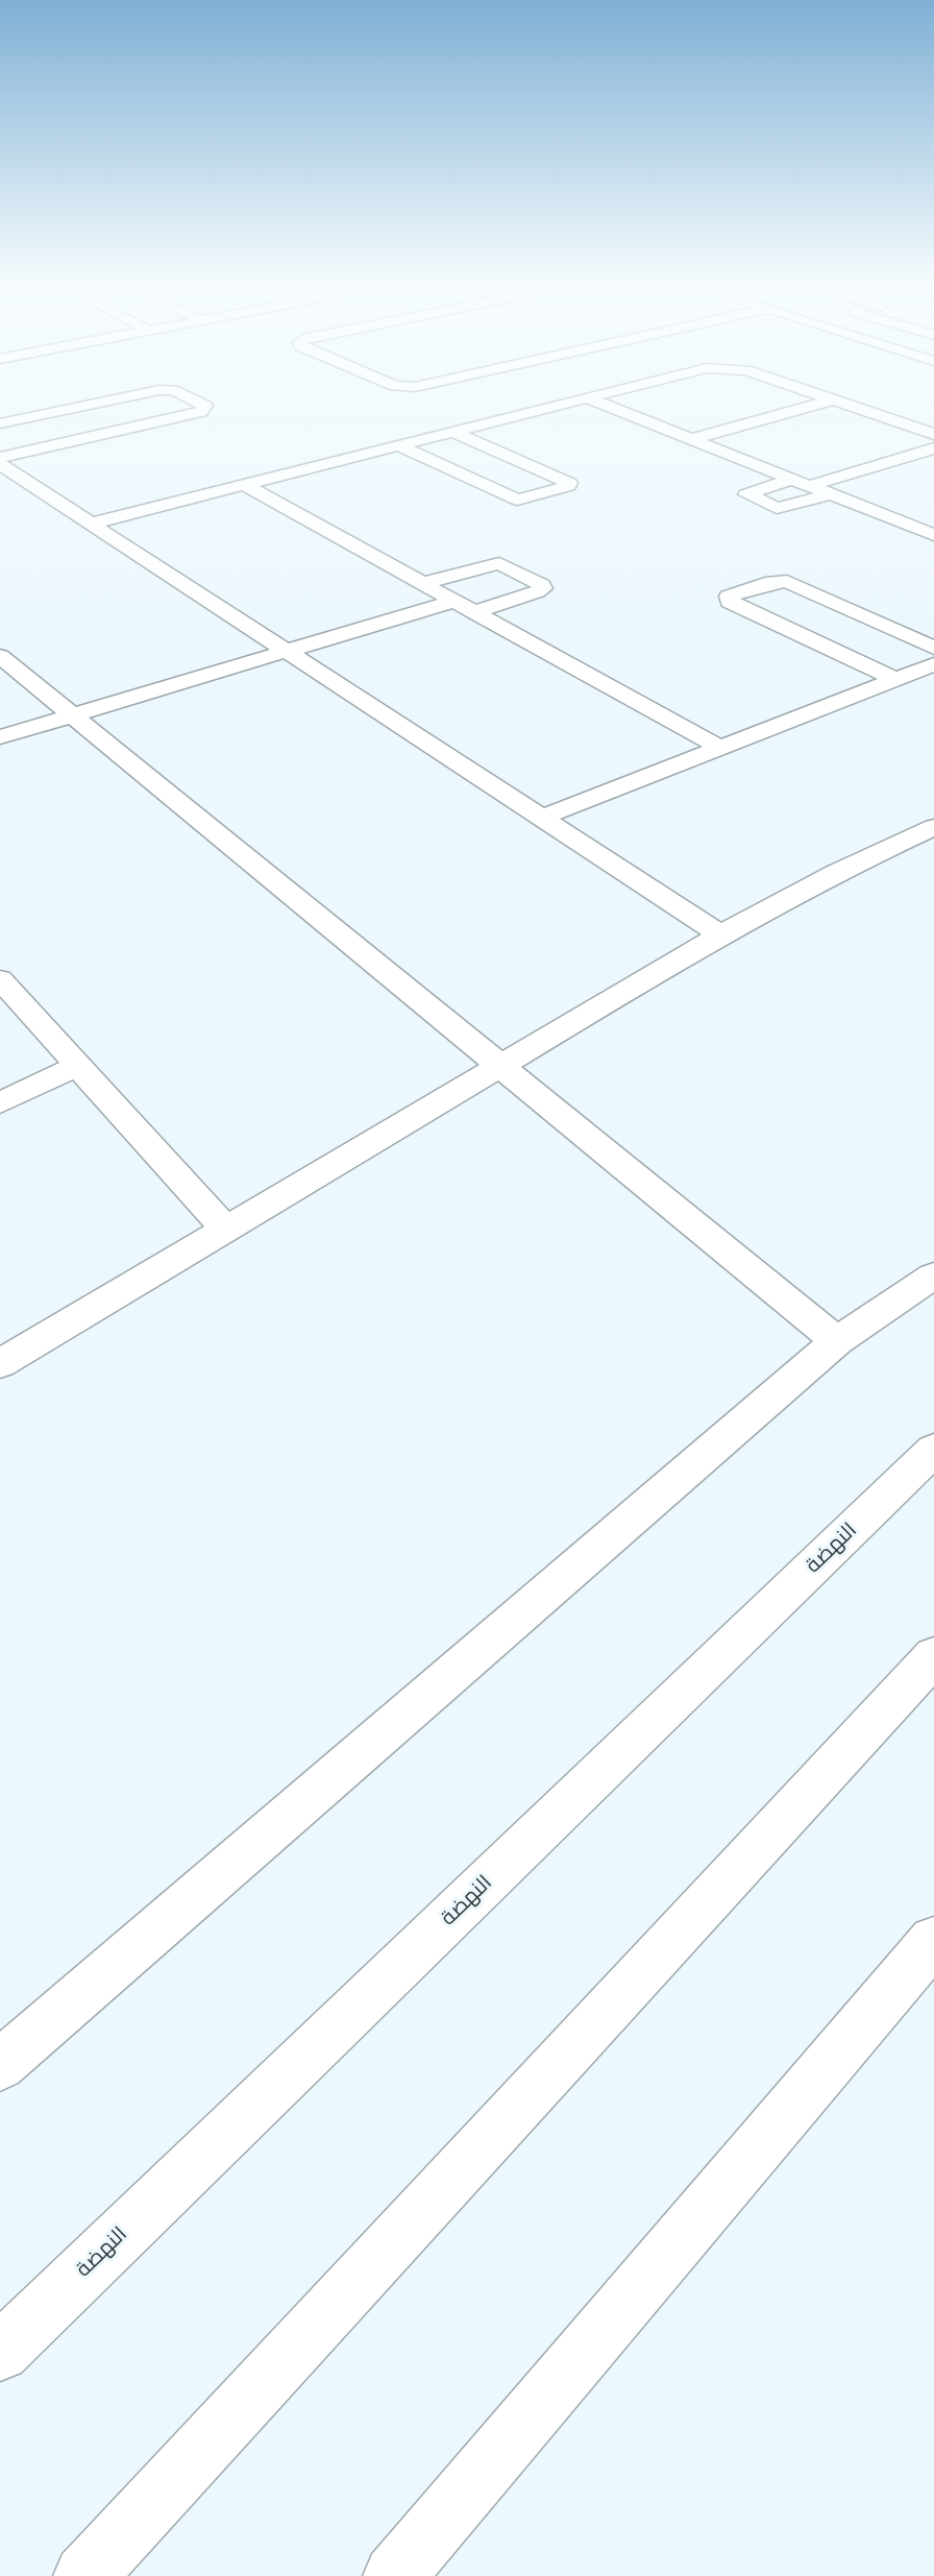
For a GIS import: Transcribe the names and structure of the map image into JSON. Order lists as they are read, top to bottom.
{
  "streets": {
    "street": ["النهضة"]
  }
}
